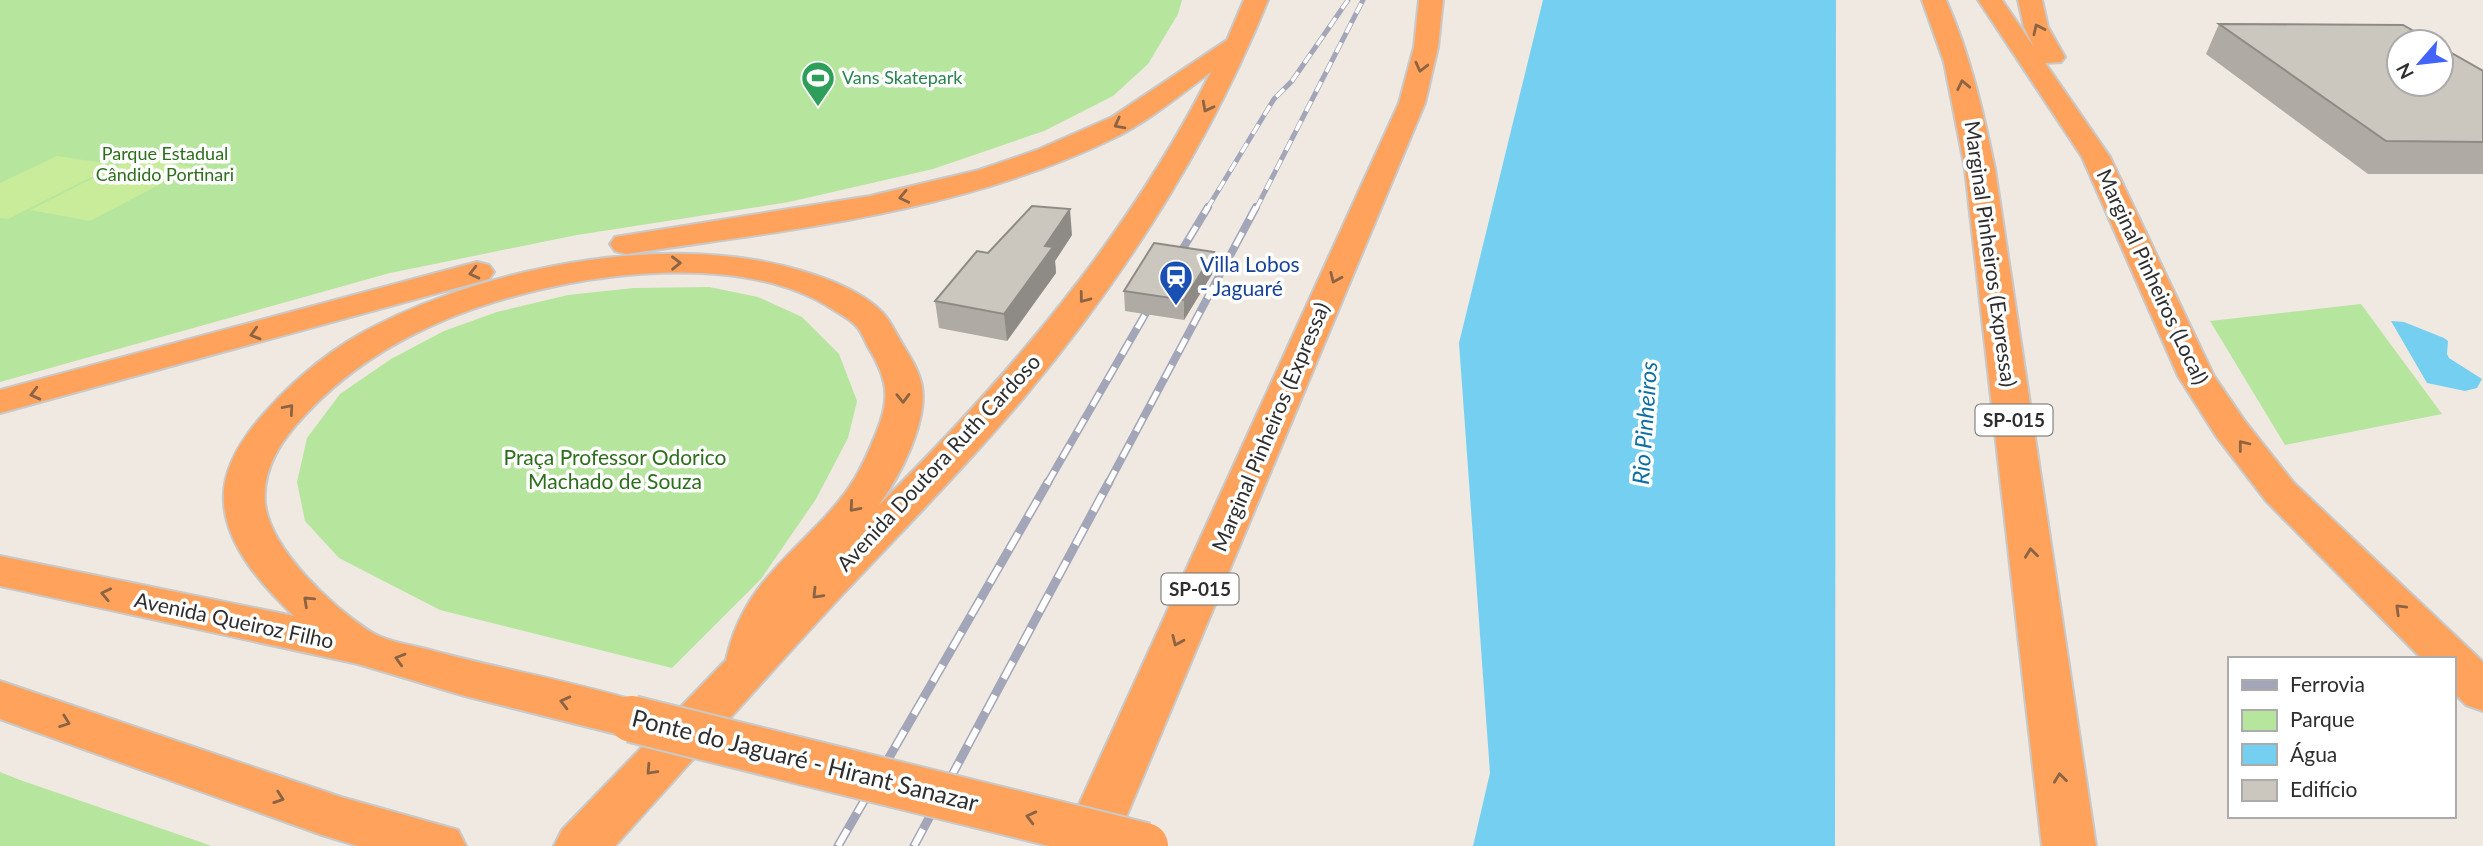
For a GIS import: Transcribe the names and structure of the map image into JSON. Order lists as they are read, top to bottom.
{
  "streets": {
    "highway": [
      "Marginal Pinheiros (Expressa)",
      "Marginal Pinheiros (Local)",
      "SP-015",
      "Avenida Doutora Ruth Cardoso",
      "Avenida Queiroz Filho",
      "Ponte do Jaguaré - Hirant Sanazar"
    ]
  },
  "crossings": [
    ["Avenida Queiroz Filho", "Ponte do Jaguaré - Hirant Sanazar"]
  ],
  "one_way": ["Marginal Pinheiros (Local)", "Avenida Doutora Ruth Cardoso", "Ponte do Jaguaré - Hirant Sanazar"],
  "water": ["Rio Pinheiros"],
  "parks": ["Parque Estadual Cândido Portinari", "Praça Professor Odorico Machado de Souza"],
  "places": {
    "sports": ["Vans Skatepark"],
    "station": ["Villa Lobos - Jaguaré"]
  },
  "legend": [
    "Ferrovia",
    "Parque",
    "Água",
    "Edifício"
  ],
  "north": "bottom left"
}
